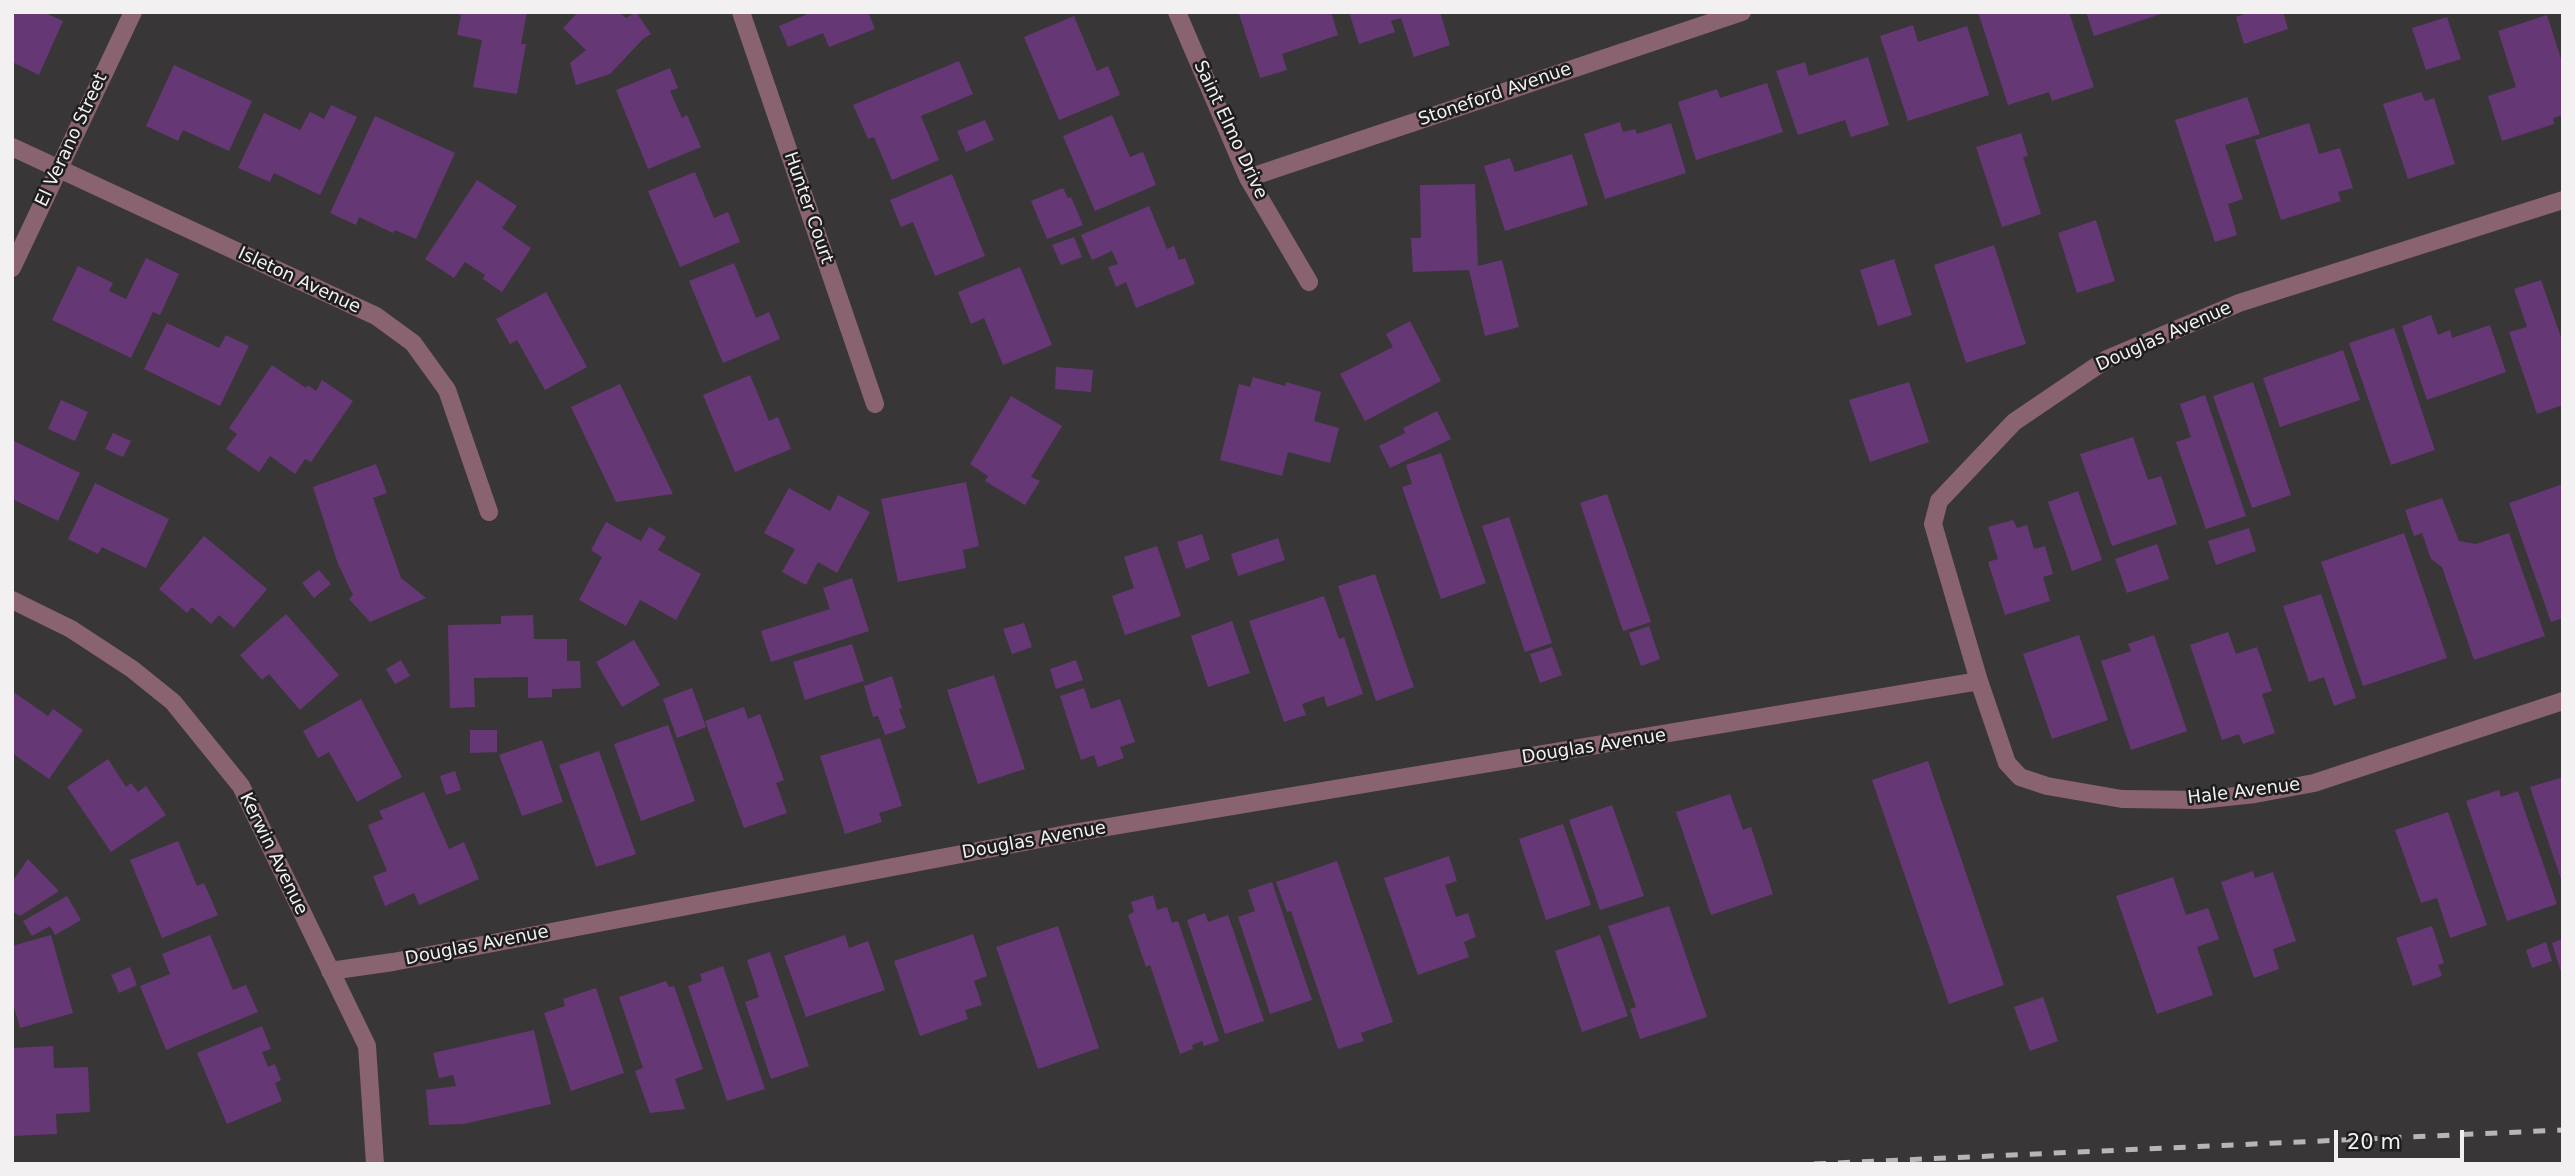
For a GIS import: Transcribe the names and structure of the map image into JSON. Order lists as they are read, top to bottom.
{
  "streets": {
    "street": [
      "Stoneford Avenue",
      "Saint Elmo Drive",
      "El Verano Street",
      "Hunter Court",
      "Isleton Avenue",
      "Douglas Avenue",
      "Hale Avenue",
      "Kerwin Avenue"
    ]
  },
  "crossings": [
    ["Stoneford Avenue", "Saint Elmo Drive"],
    ["El Verano Street", "Isleton Avenue"],
    ["Douglas Avenue", "Hale Avenue"],
    ["Douglas Avenue", "Kerwin Avenue"]
  ],
  "scale_bar": "20 m"
}
